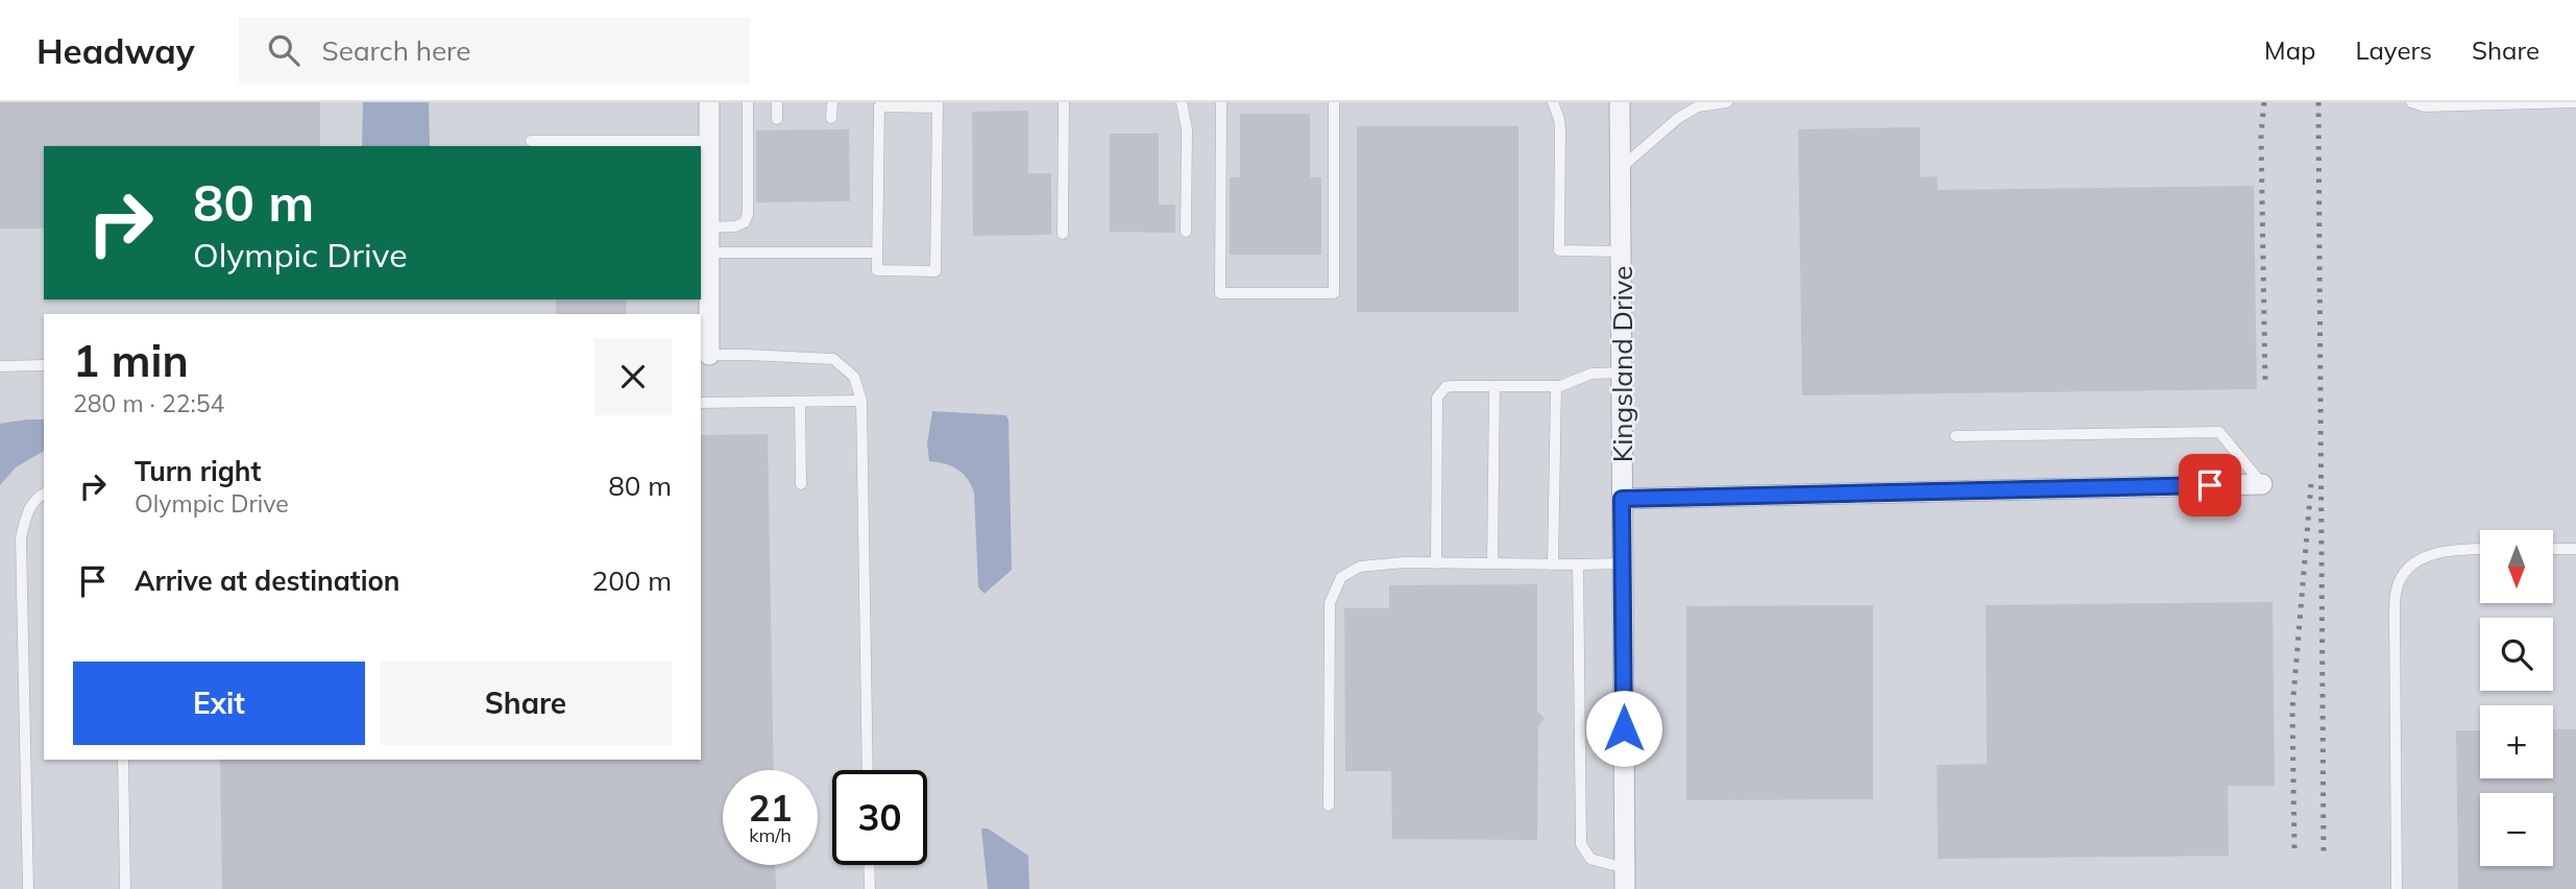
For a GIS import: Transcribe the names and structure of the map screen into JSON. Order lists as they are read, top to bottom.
{
  "streets": {
    "street": ["Kingsland Drive"]
  },
  "north": "bottom",
  "page": {
    "header": "Headway",
    "search": "Search here",
    "nav": ["Map", "Layers", "Share"],
    "turn": ["80 m", "Olympic Drive"],
    "heading": ["1 min", "280 m · 22:54"],
    "list": [
      {
        "name": "Turn right",
        "note": "Olympic Drive",
        "value": "80 m"
      },
      {
        "name": "Arrive at destination",
        "value": "200 m"
      }
    ],
    "map_buttons": ["+", "−"],
    "buttons": ["Exit", "Share"],
    "speed": "21 km/h",
    "limit": "30"
  }
}
